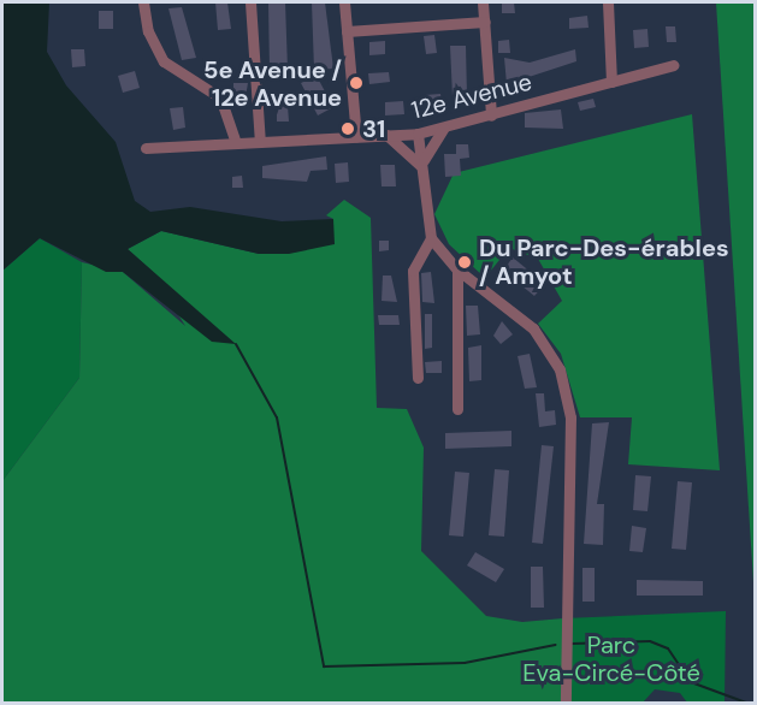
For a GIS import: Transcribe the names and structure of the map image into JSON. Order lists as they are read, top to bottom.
{
  "streets": {
    "street": ["12e Avenue"]
  },
  "parks": ["Parc Eva-Circé-Côté"],
  "places": ["5e Avenue / 12e Avenue", "31", "Du Parc-Des-érables / Amyot"]
}
